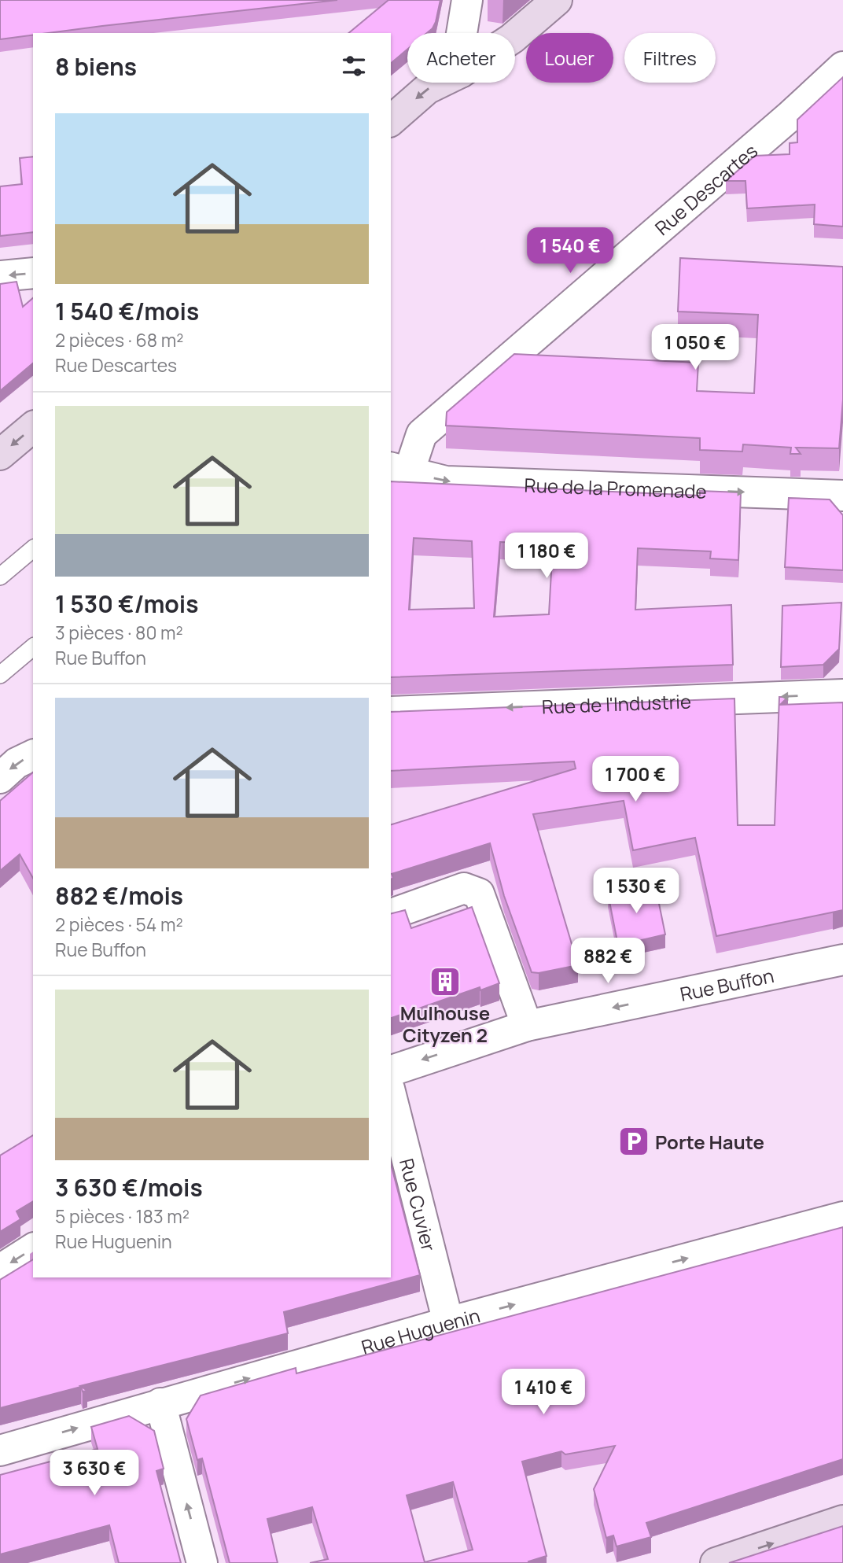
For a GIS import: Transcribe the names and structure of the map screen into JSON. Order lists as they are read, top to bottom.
{
  "streets": {
    "street": [
      "Rue Descartes",
      "Rue de la Promenade",
      "Rue de l'Industrie",
      "Rue Buffon",
      "Rue Cuvier",
      "Rue Huguenin"
    ]
  },
  "crossings": [
    ["Rue Descartes", "Rue de la Promenade"],
    ["Rue Cuvier", "Rue Huguenin"]
  ],
  "one_way": [
    "Rue de la Promenade",
    "Rue de l'Industrie",
    "Rue Buffon",
    "Rue Huguenin"
  ],
  "places": {
    "building": ["Mulhouse Cityzen 2"],
    "parking": ["Porte Haute"]
  },
  "page": {
    "chip": ["Acheter", "Louer", "Filtres"],
    "heading": "8 biens",
    "list": [
      {
        "name": "1 540 €/mois",
        "note": "2 pièces · 68 m² · Rue Descartes"
      },
      {
        "name": "1 530 €/mois",
        "note": "3 pièces · 80 m² · Rue Buffon"
      },
      {
        "name": "882 €/mois",
        "note": "2 pièces · 54 m² · Rue Buffon"
      },
      {
        "name": "3 630 €/mois",
        "note": "5 pièces · 183 m² · Rue Huguenin"
      }
    ],
    "price": [
      "1 540 €",
      "1 050 €",
      "1 180 €",
      "1 700 €",
      "1 530 €",
      "882 €",
      "1 410 €",
      "3 630 €"
    ]
  }
}
